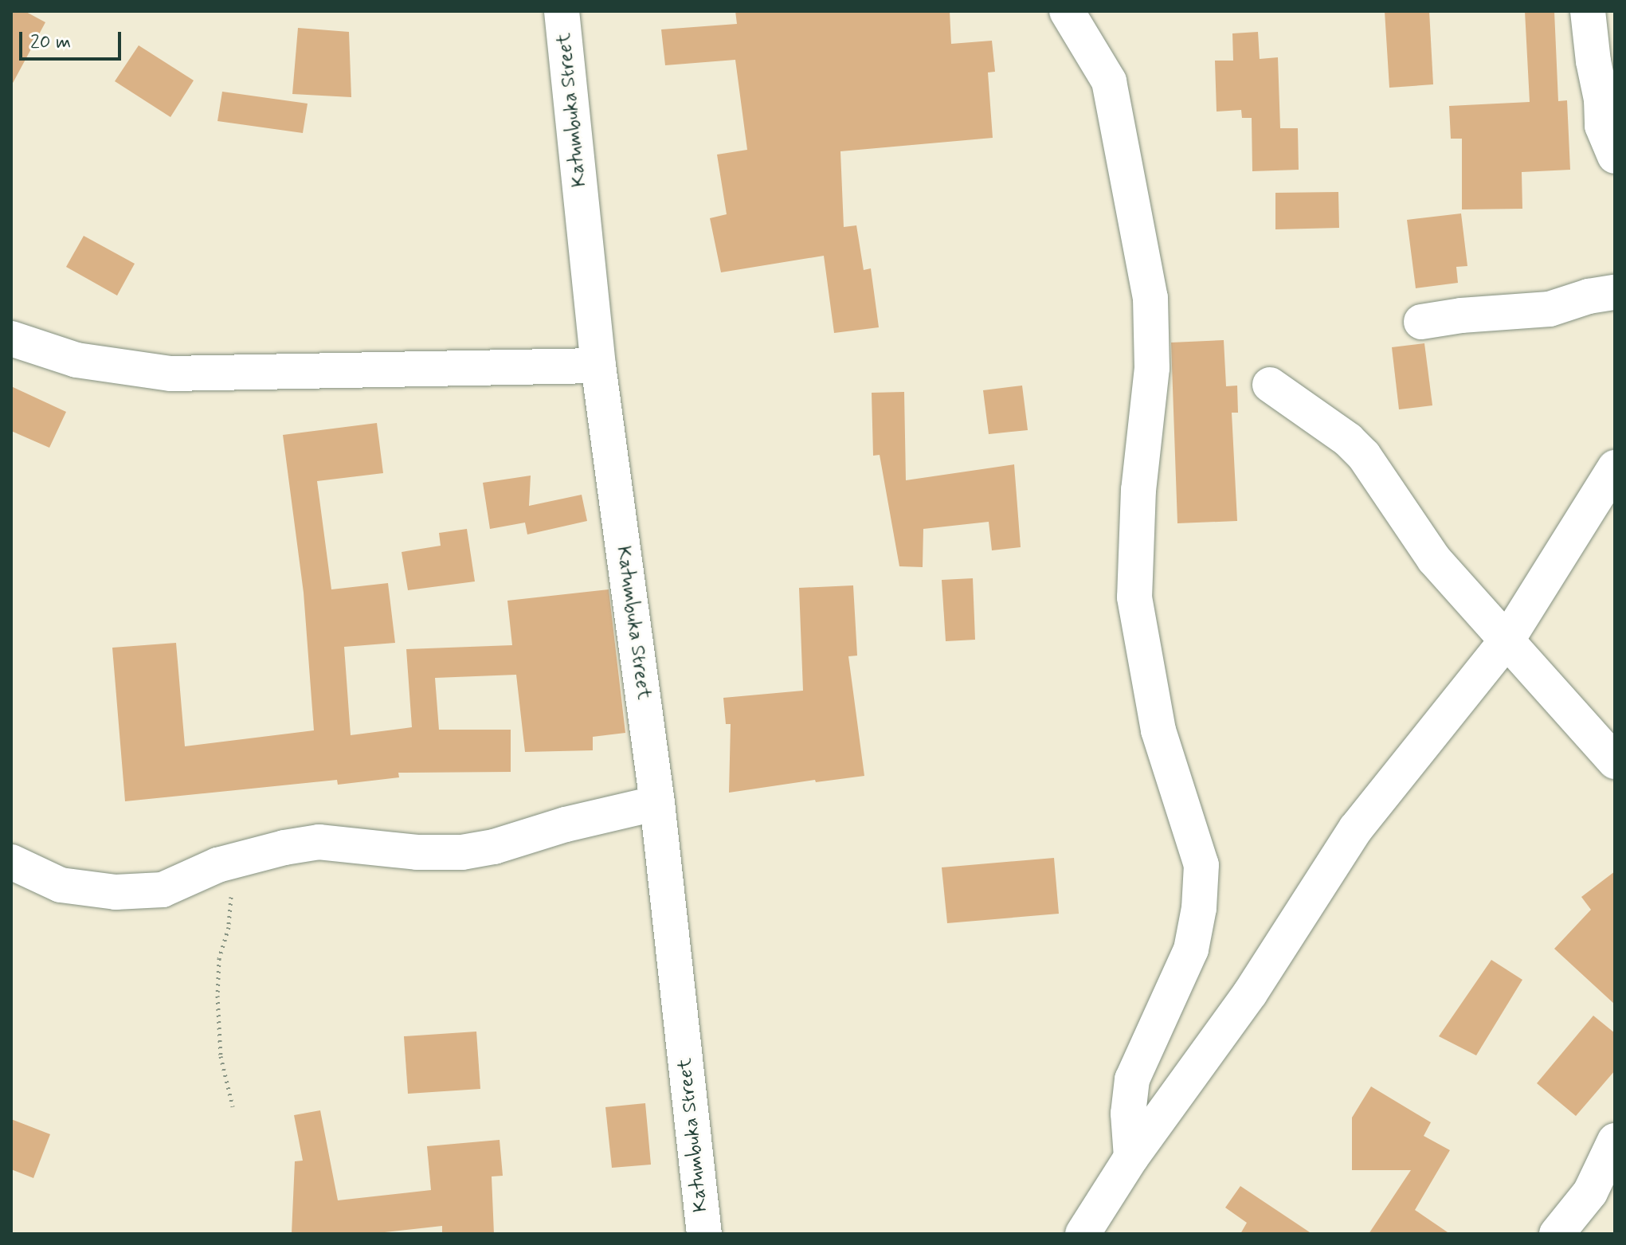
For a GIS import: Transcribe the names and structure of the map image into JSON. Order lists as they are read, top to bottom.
{
  "streets": {
    "street": ["Katumbuka Street"]
  },
  "scale_bar": "20 m"
}
